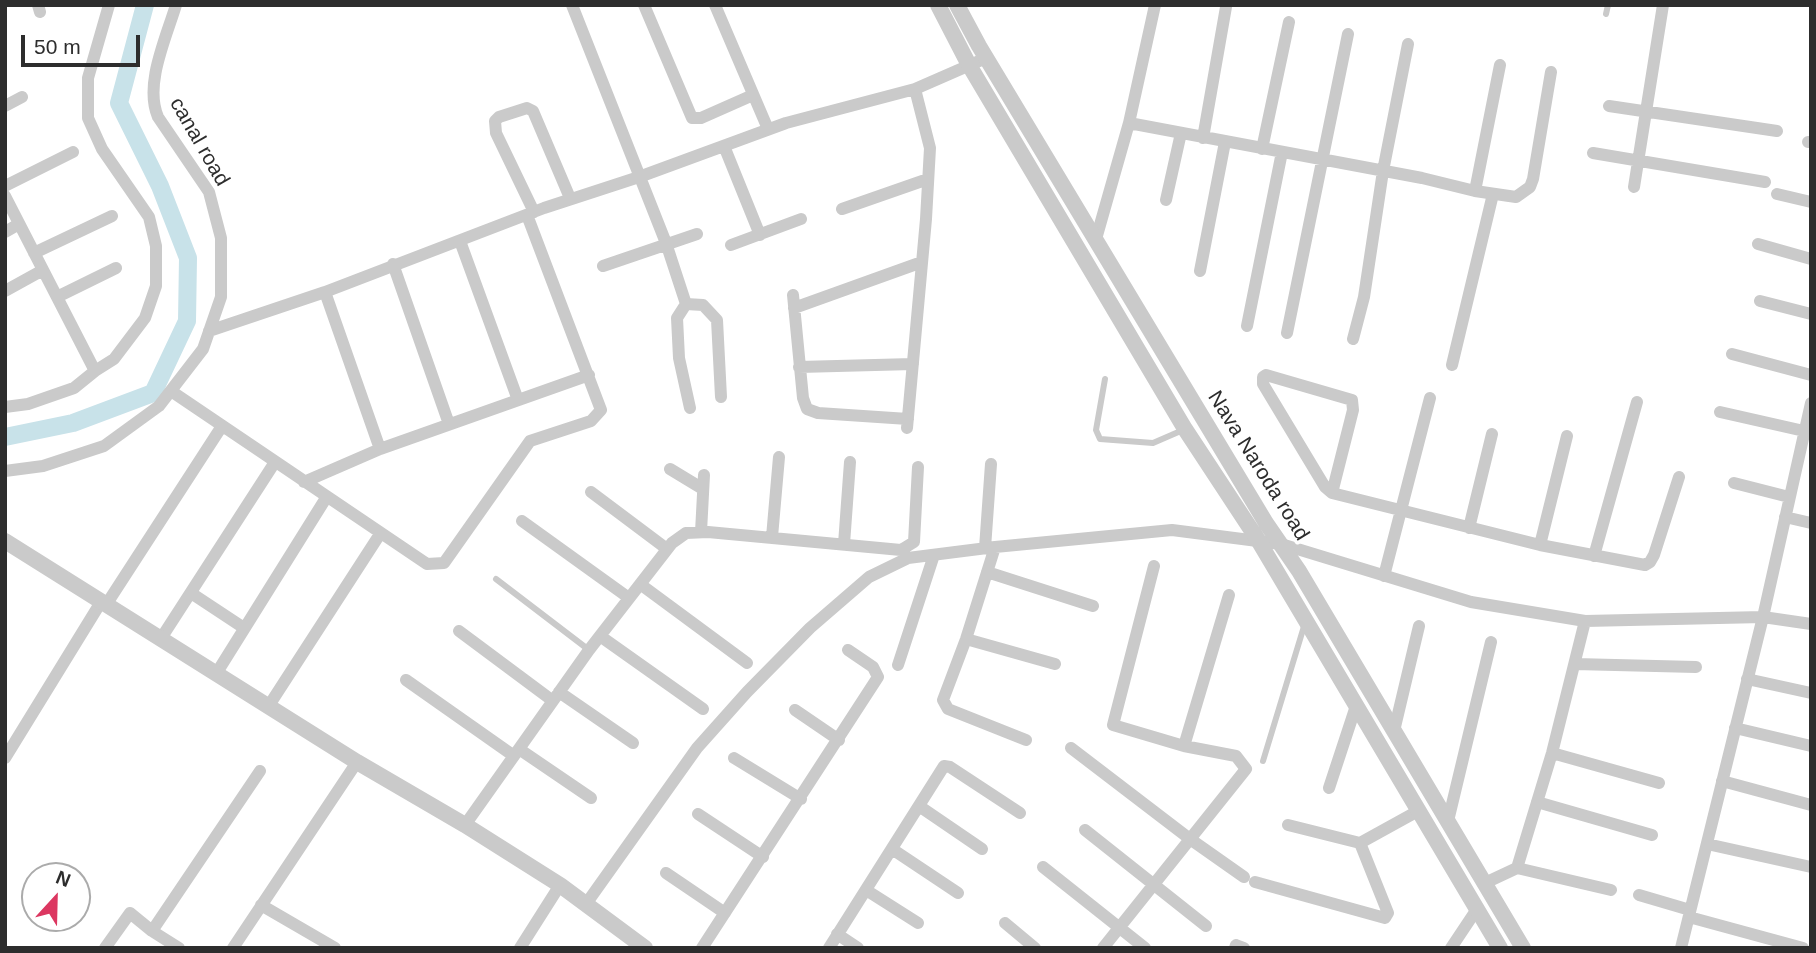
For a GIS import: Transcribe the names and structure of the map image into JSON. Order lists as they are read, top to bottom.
{
  "streets": {
    "street": ["canal road", "Nava Naroda road"]
  },
  "scale_bar": "50 m",
  "north": "top"
}
